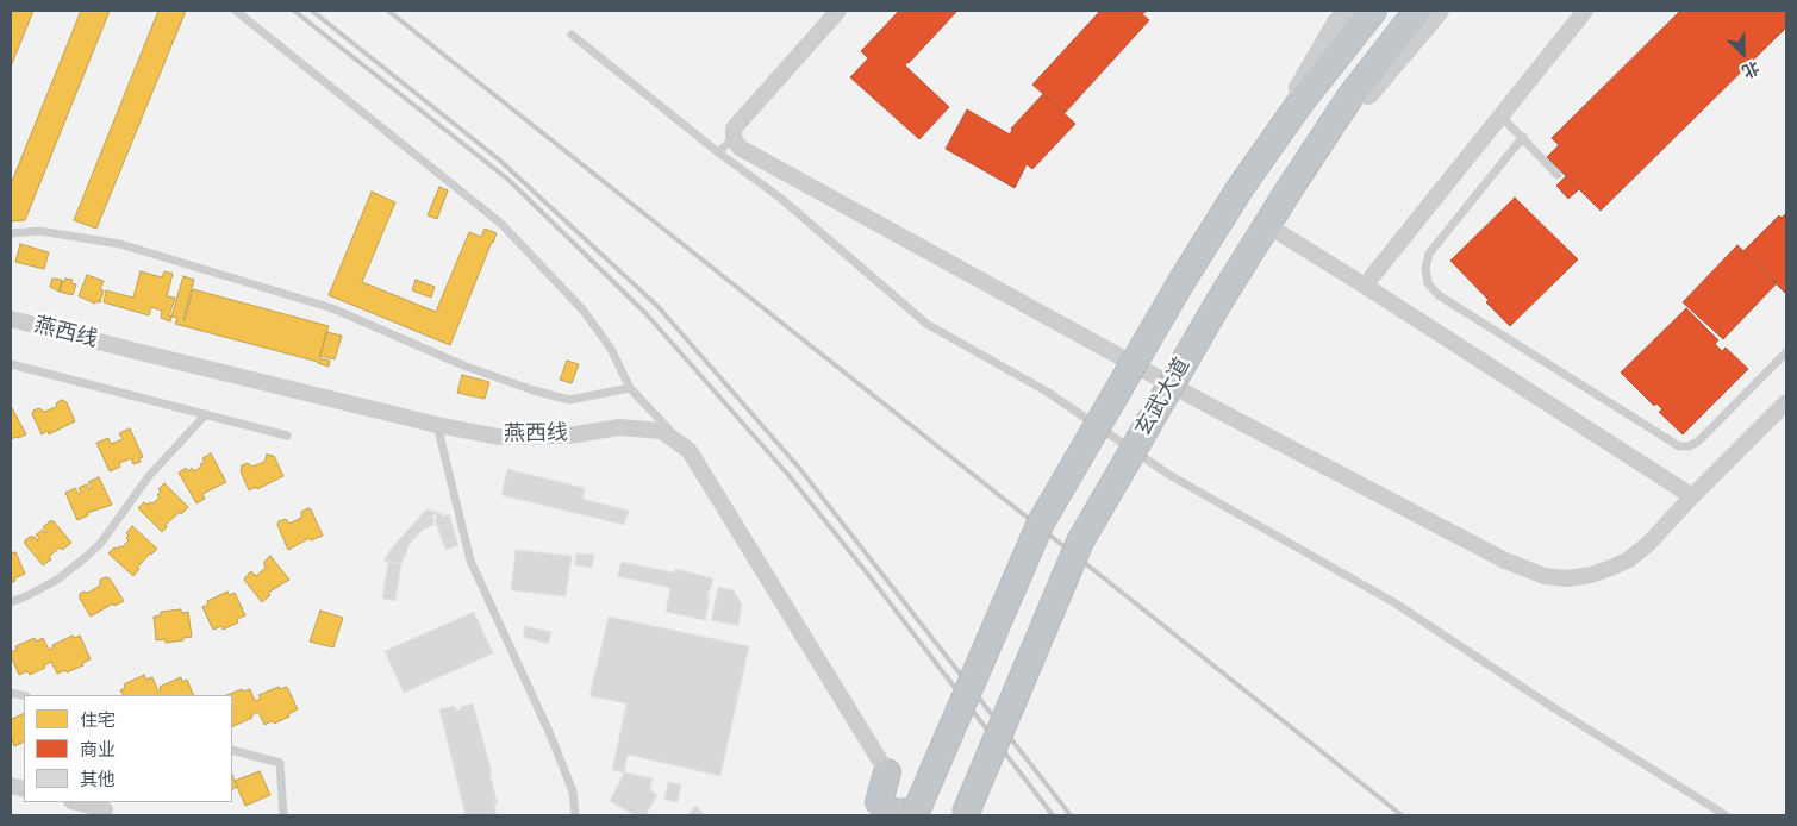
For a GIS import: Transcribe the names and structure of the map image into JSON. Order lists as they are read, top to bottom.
{
  "streets": {
    "highway": ["玄武大道"],
    "street": ["燕西线"]
  },
  "legend": ["住宅", "商业", "其他"],
  "north": "bottom right"
}
